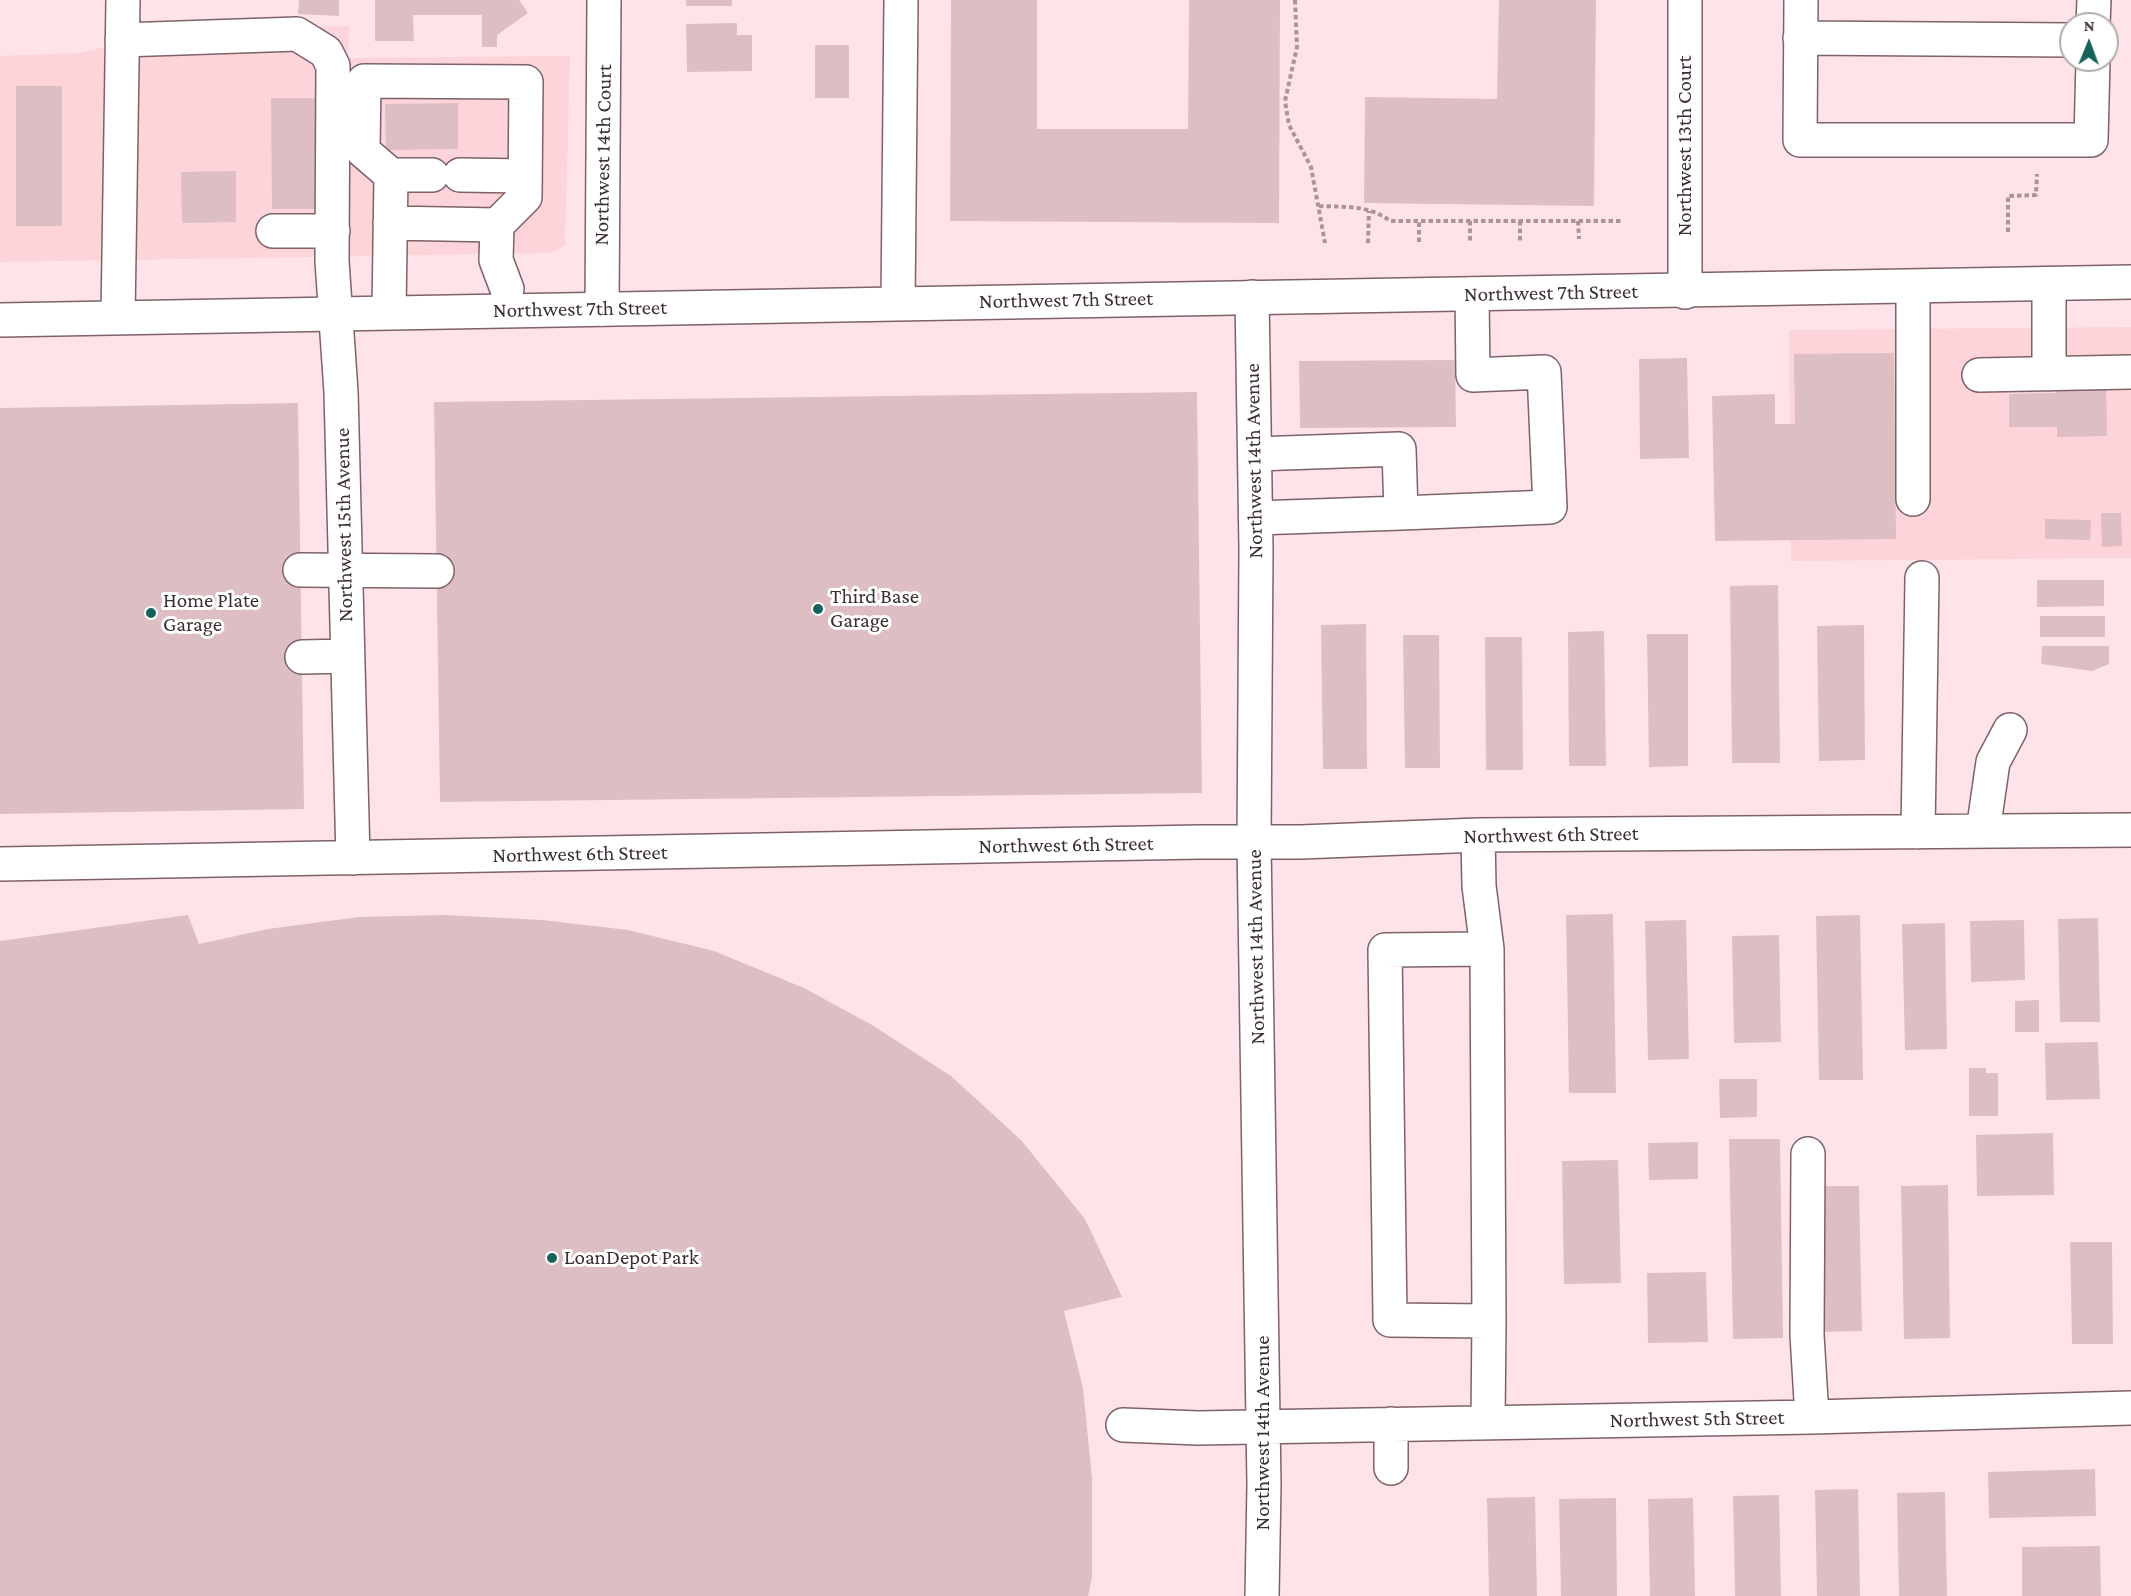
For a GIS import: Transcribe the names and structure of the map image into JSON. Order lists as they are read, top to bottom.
{
  "streets": {
    "street": [
      "Northwest 13th Court",
      "Northwest 14th Court",
      "Northwest 7th Street",
      "Northwest 14th Avenue",
      "Northwest 15th Avenue",
      "Northwest 6th Street",
      "Northwest 5th Street"
    ]
  },
  "crossings": [
    ["Northwest 13th Court", "Northwest 7th Street"],
    ["Northwest 14th Court", "Northwest 7th Street"],
    ["Northwest 7th Street", "Northwest 14th Avenue"],
    ["Northwest 7th Street", "Northwest 15th Avenue"],
    ["Northwest 14th Avenue", "Northwest 6th Street"],
    ["Northwest 14th Avenue", "Northwest 5th Street"],
    ["Northwest 15th Avenue", "Northwest 6th Street"]
  ],
  "places": ["Third Base Garage", "Home Plate Garage", "LoanDepot Park"],
  "north": "top"
}
